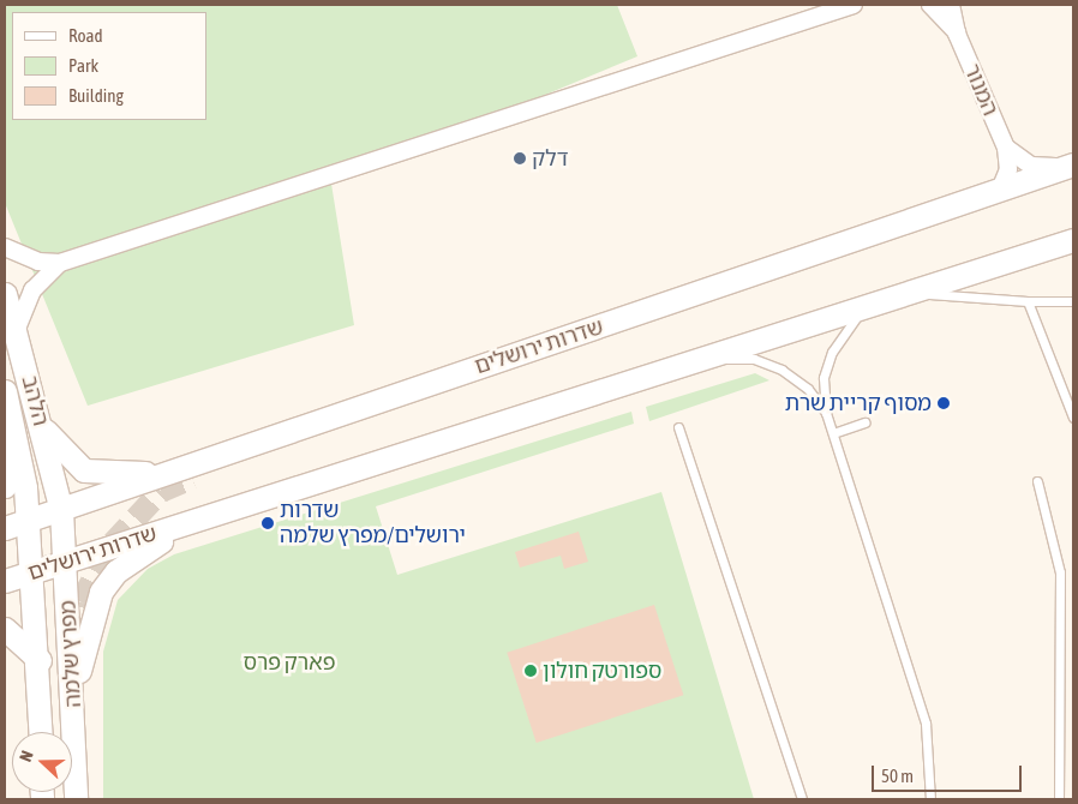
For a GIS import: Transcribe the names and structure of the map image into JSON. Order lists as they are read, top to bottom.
{
  "streets": {
    "main road": ["שדרות ירושלים", "הלהב", "מפרץ שלמה"],
    "street": ["המנור"]
  },
  "crossings": [
    ["המנור", "שדרות ירושלים"],
    ["שדרות ירושלים", "הלהב"],
    ["שדרות ירושלים", "מפרץ שלמה"],
    ["הלהב", "מפרץ שלמה"]
  ],
  "parks": ["פארק פרס"],
  "places": [
    "דלק",
    "מסוף קריית שרת",
    "שדרות ירושלים/מפרץ שלמה",
    "ספורטק חולון"
  ],
  "legend": ["Road", "Park", "Building"],
  "scale_bar": "50 m",
  "north": "left"
}
